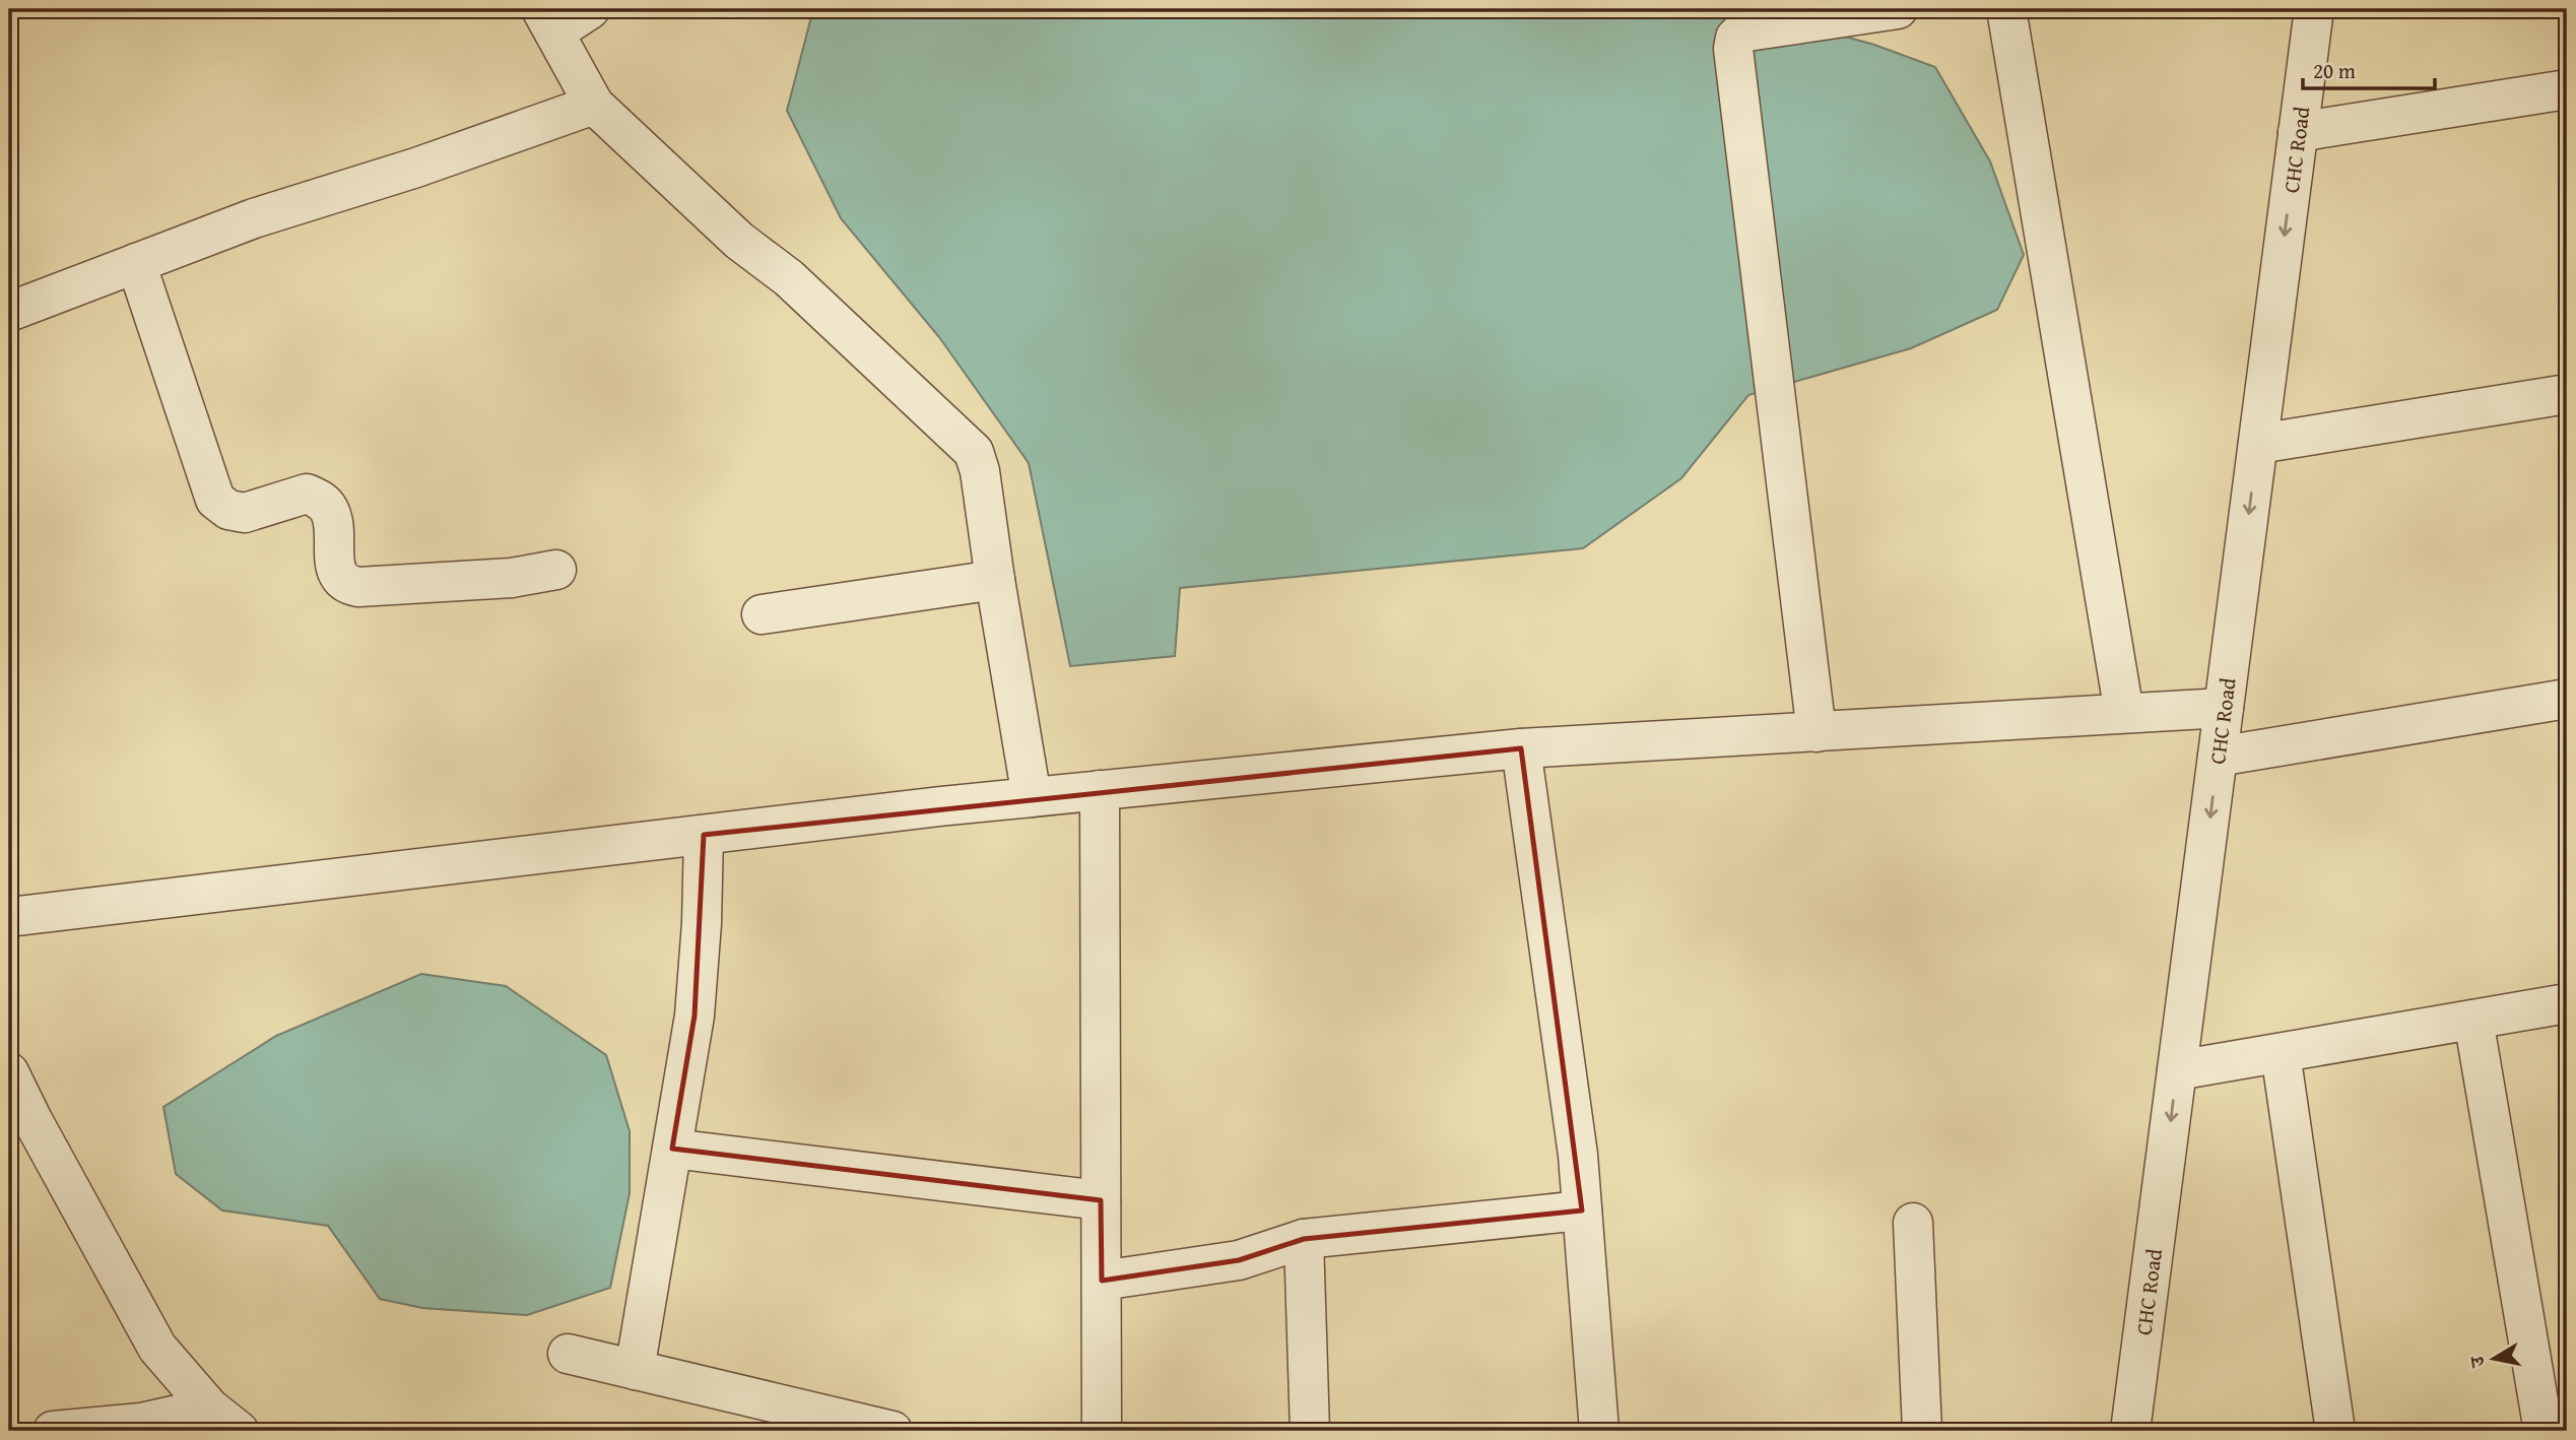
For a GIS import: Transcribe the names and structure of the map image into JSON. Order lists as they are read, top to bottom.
{
  "streets": {
    "street": ["CHC Road"]
  },
  "scale_bar": "20 m",
  "north": "left"
}
